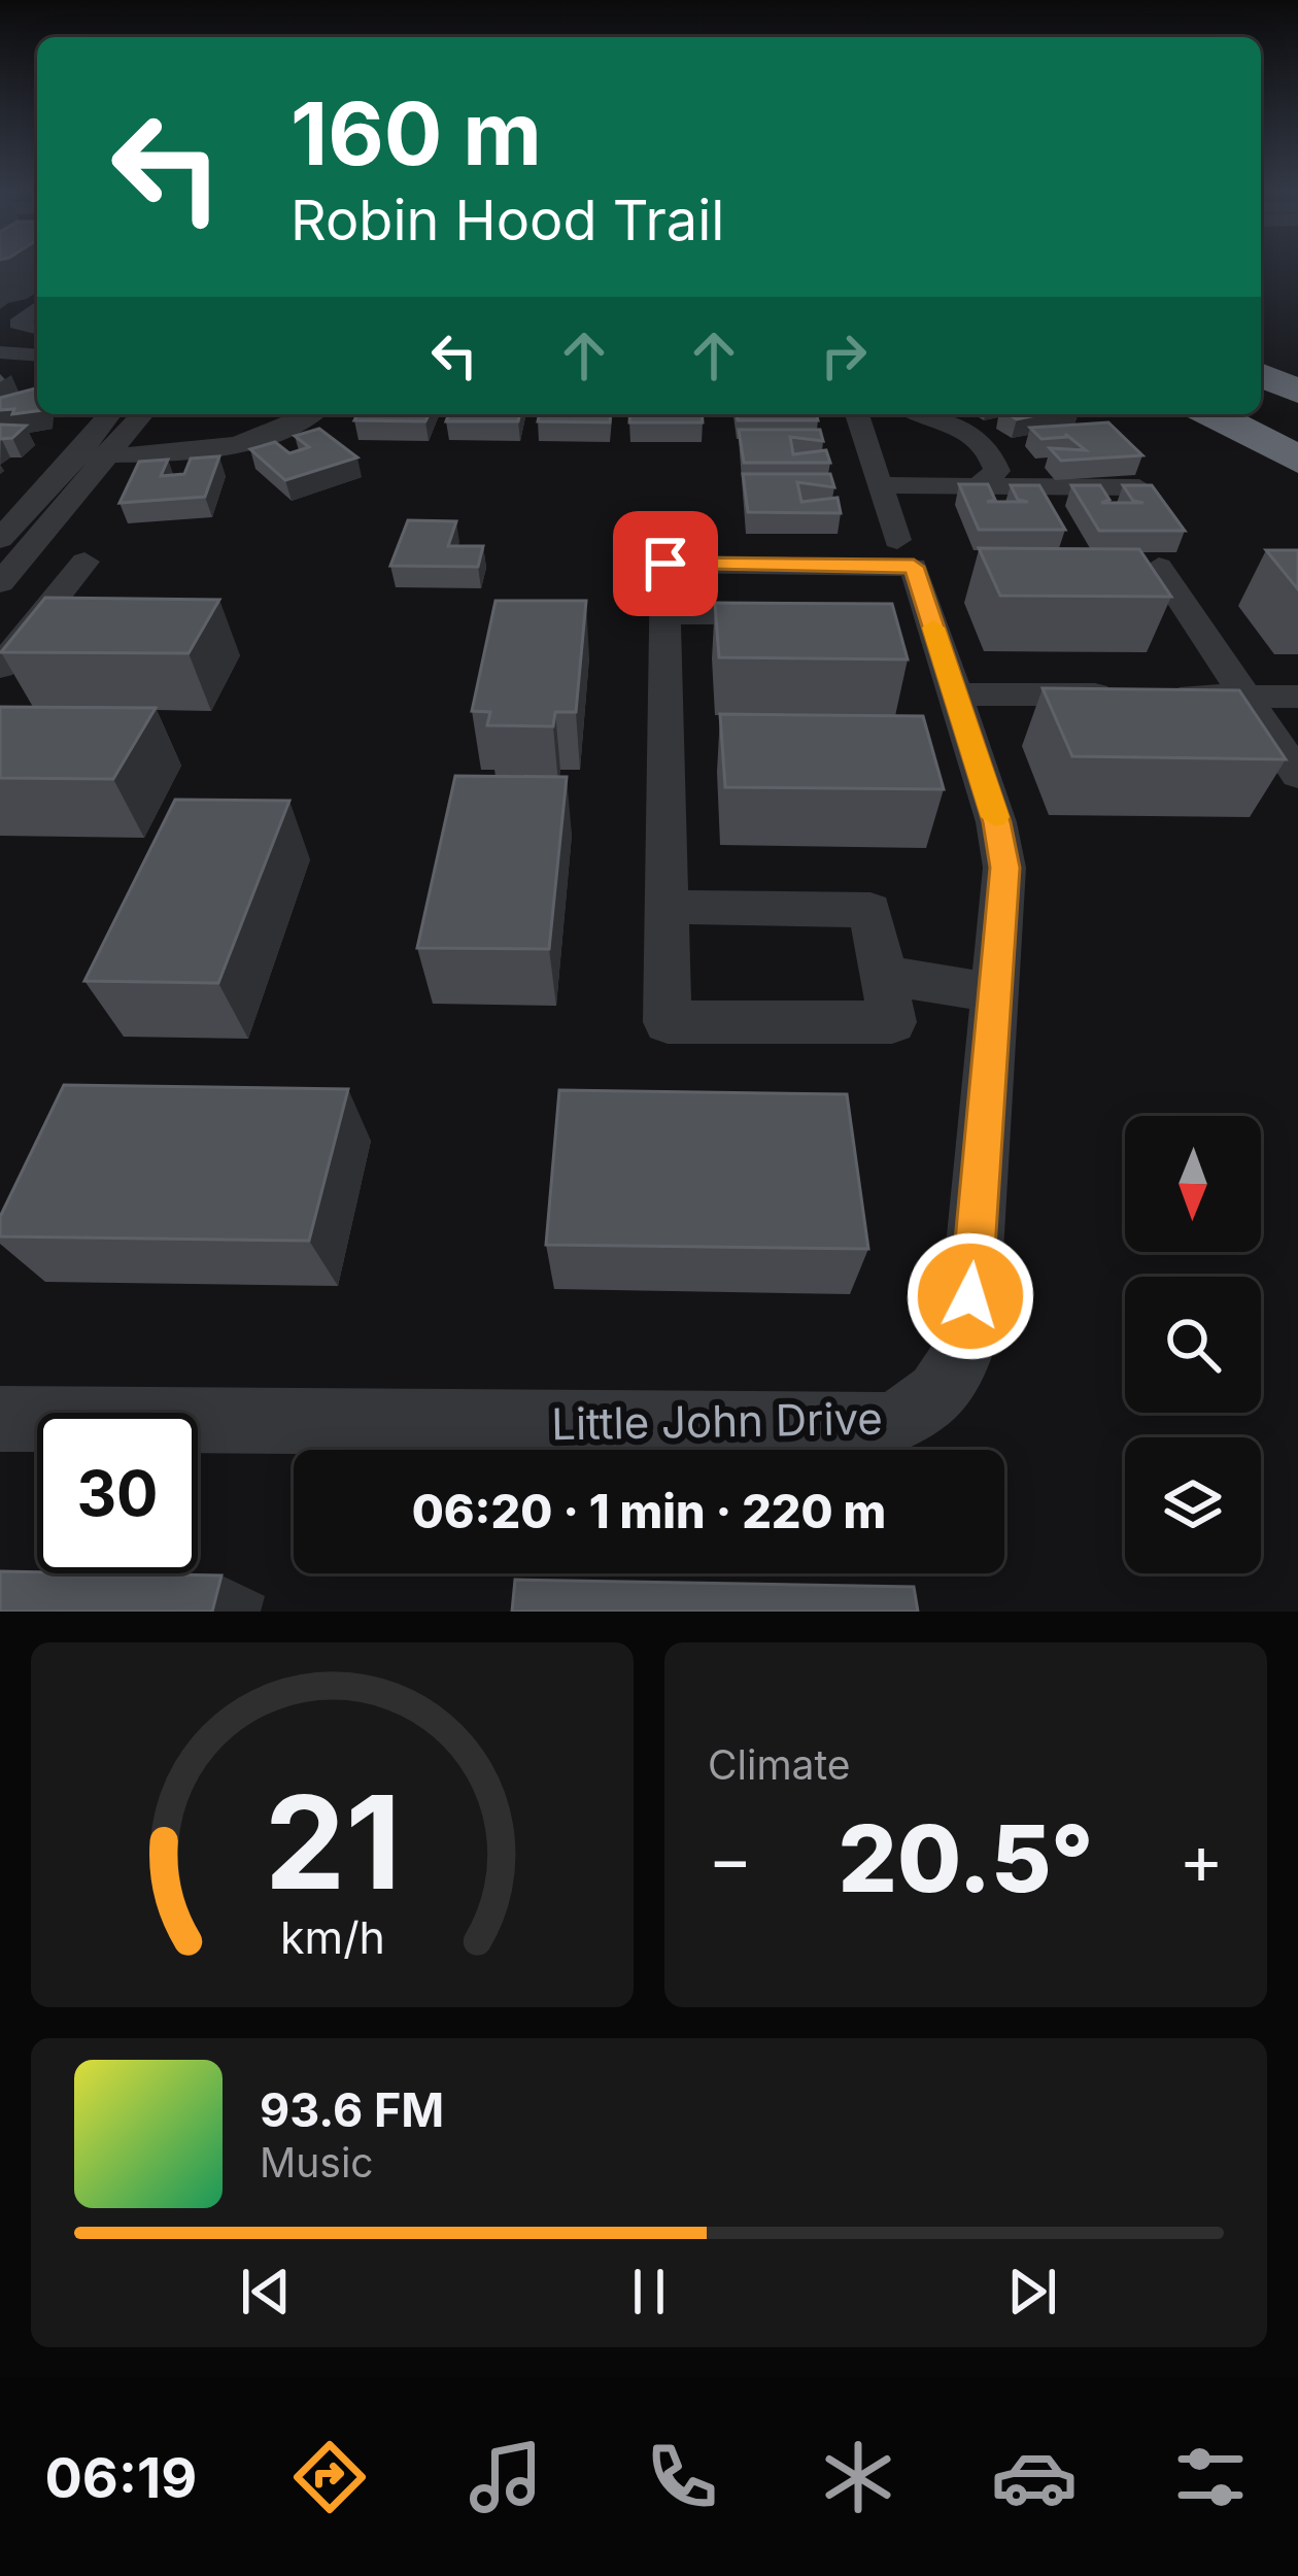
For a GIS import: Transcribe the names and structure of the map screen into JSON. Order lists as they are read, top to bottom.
{
  "streets": {
    "street": ["Little John Drive"]
  },
  "north": "bottom",
  "page": {
    "turn": ["160 m", "Robin Hood Trail"],
    "limit": "30",
    "trip": "06:20 · 1 min · 220 m",
    "tile": "Climate",
    "heat": ["−", "20.5°", "+"],
    "song": ["93.6 FM", "Music"],
    "tabs": "06:19",
    "gauge": ["21", "km/h"]
  }
}
